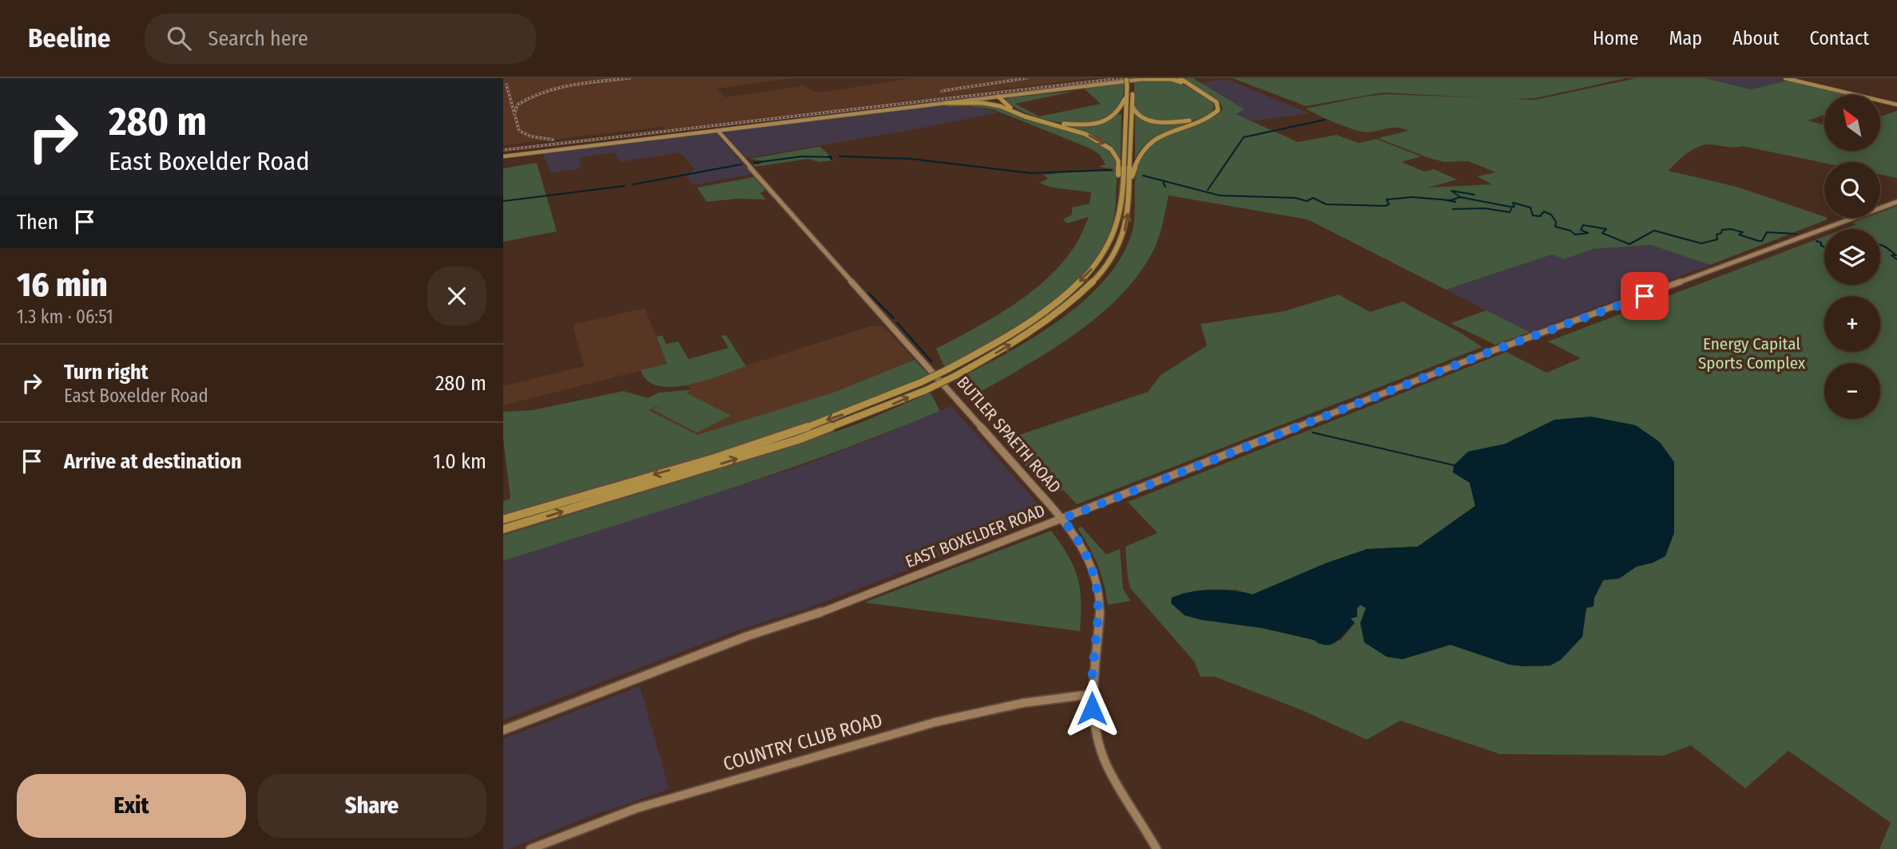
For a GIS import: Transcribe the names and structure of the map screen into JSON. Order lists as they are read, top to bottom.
{
  "streets": {
    "main road": ["BUTLER SPAETH ROAD", "EAST BOXELDER ROAD", "COUNTRY CLUB ROAD"]
  },
  "crossings": [
    ["BUTLER SPAETH ROAD", "EAST BOXELDER ROAD"],
    ["BUTLER SPAETH ROAD", "COUNTRY CLUB ROAD"]
  ],
  "parks": ["Energy Capital Sports Complex"],
  "north": "top left",
  "page": {
    "header": "Beeline",
    "search": "Search here",
    "nav": [
      "Home",
      "Map",
      "About",
      "Contact"
    ],
    "turn": ["280 m", "East Boxelder Road"],
    "map_buttons": ["+", "−"],
    "then": "Then",
    "heading": ["16 min", "1.3 km · 06:51"],
    "list": [
      {
        "name": "Turn right",
        "note": "East Boxelder Road",
        "value": "280 m"
      },
      {
        "name": "Arrive at destination",
        "value": "1.0 km"
      }
    ],
    "buttons": ["Exit", "Share"]
  }
}
